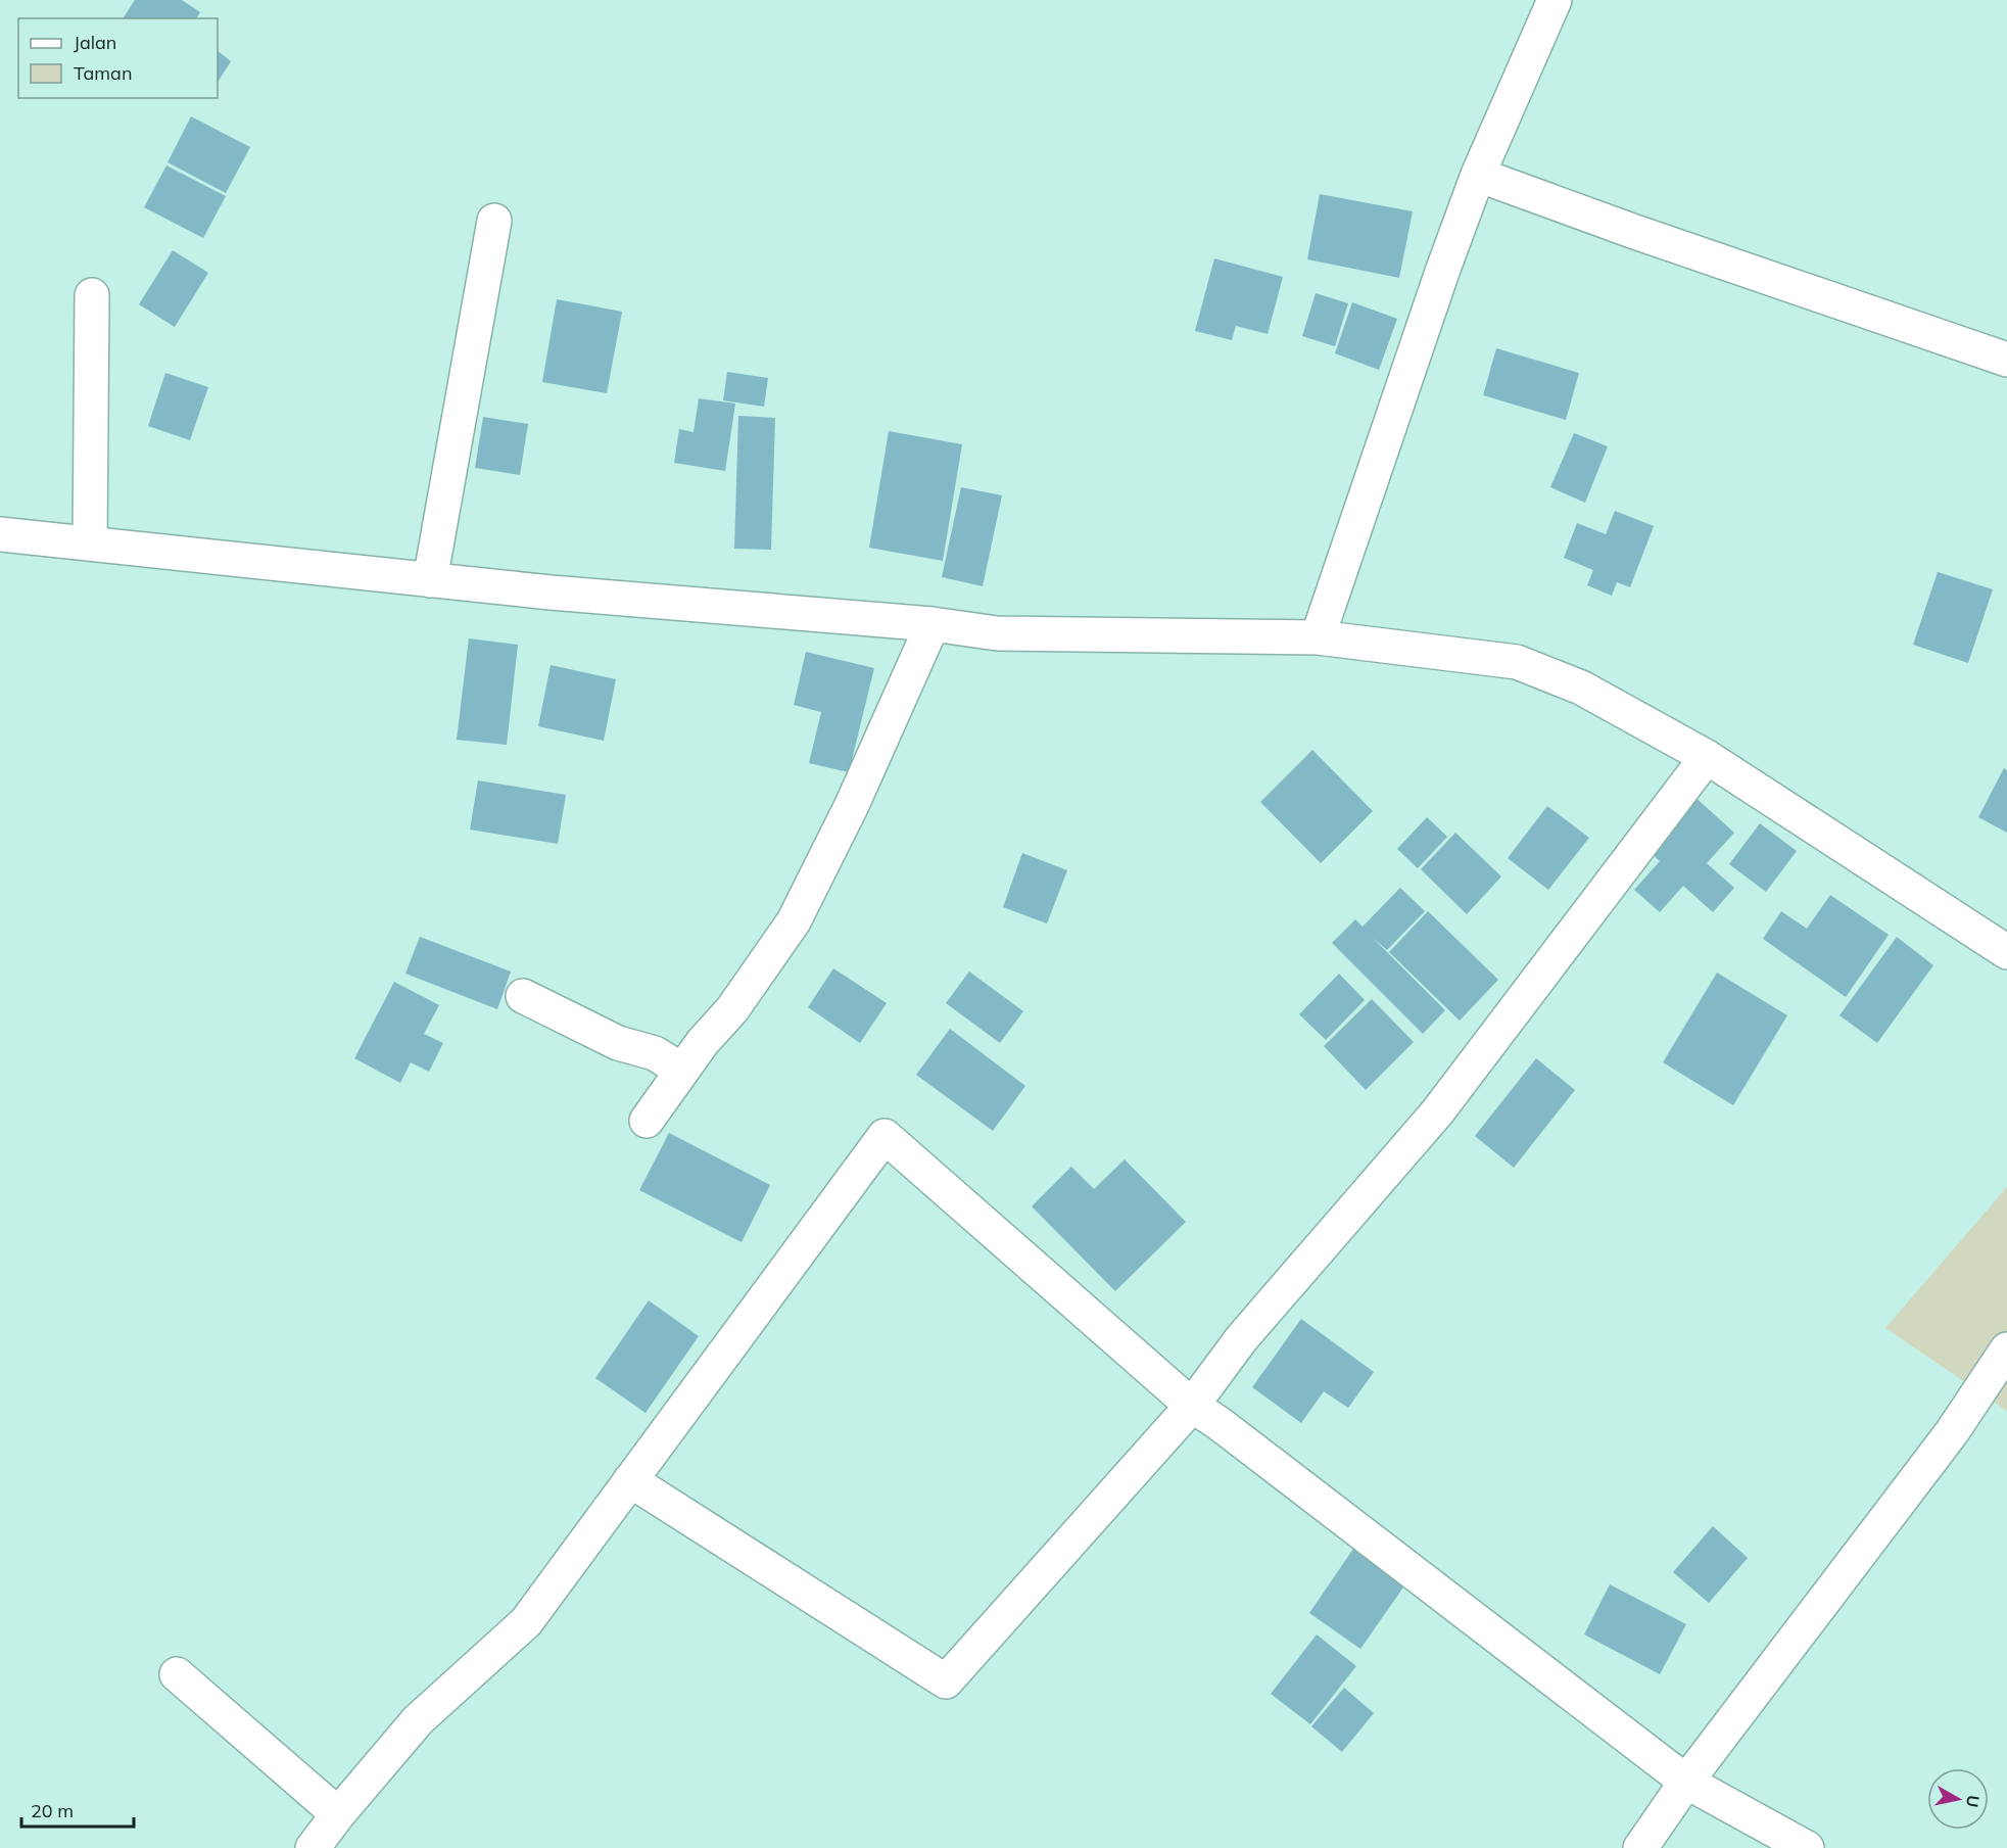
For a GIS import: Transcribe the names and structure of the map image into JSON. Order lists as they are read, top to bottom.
{
  "legend": ["Jalan", "Taman"],
  "scale_bar": "20 m",
  "north": "right"
}
